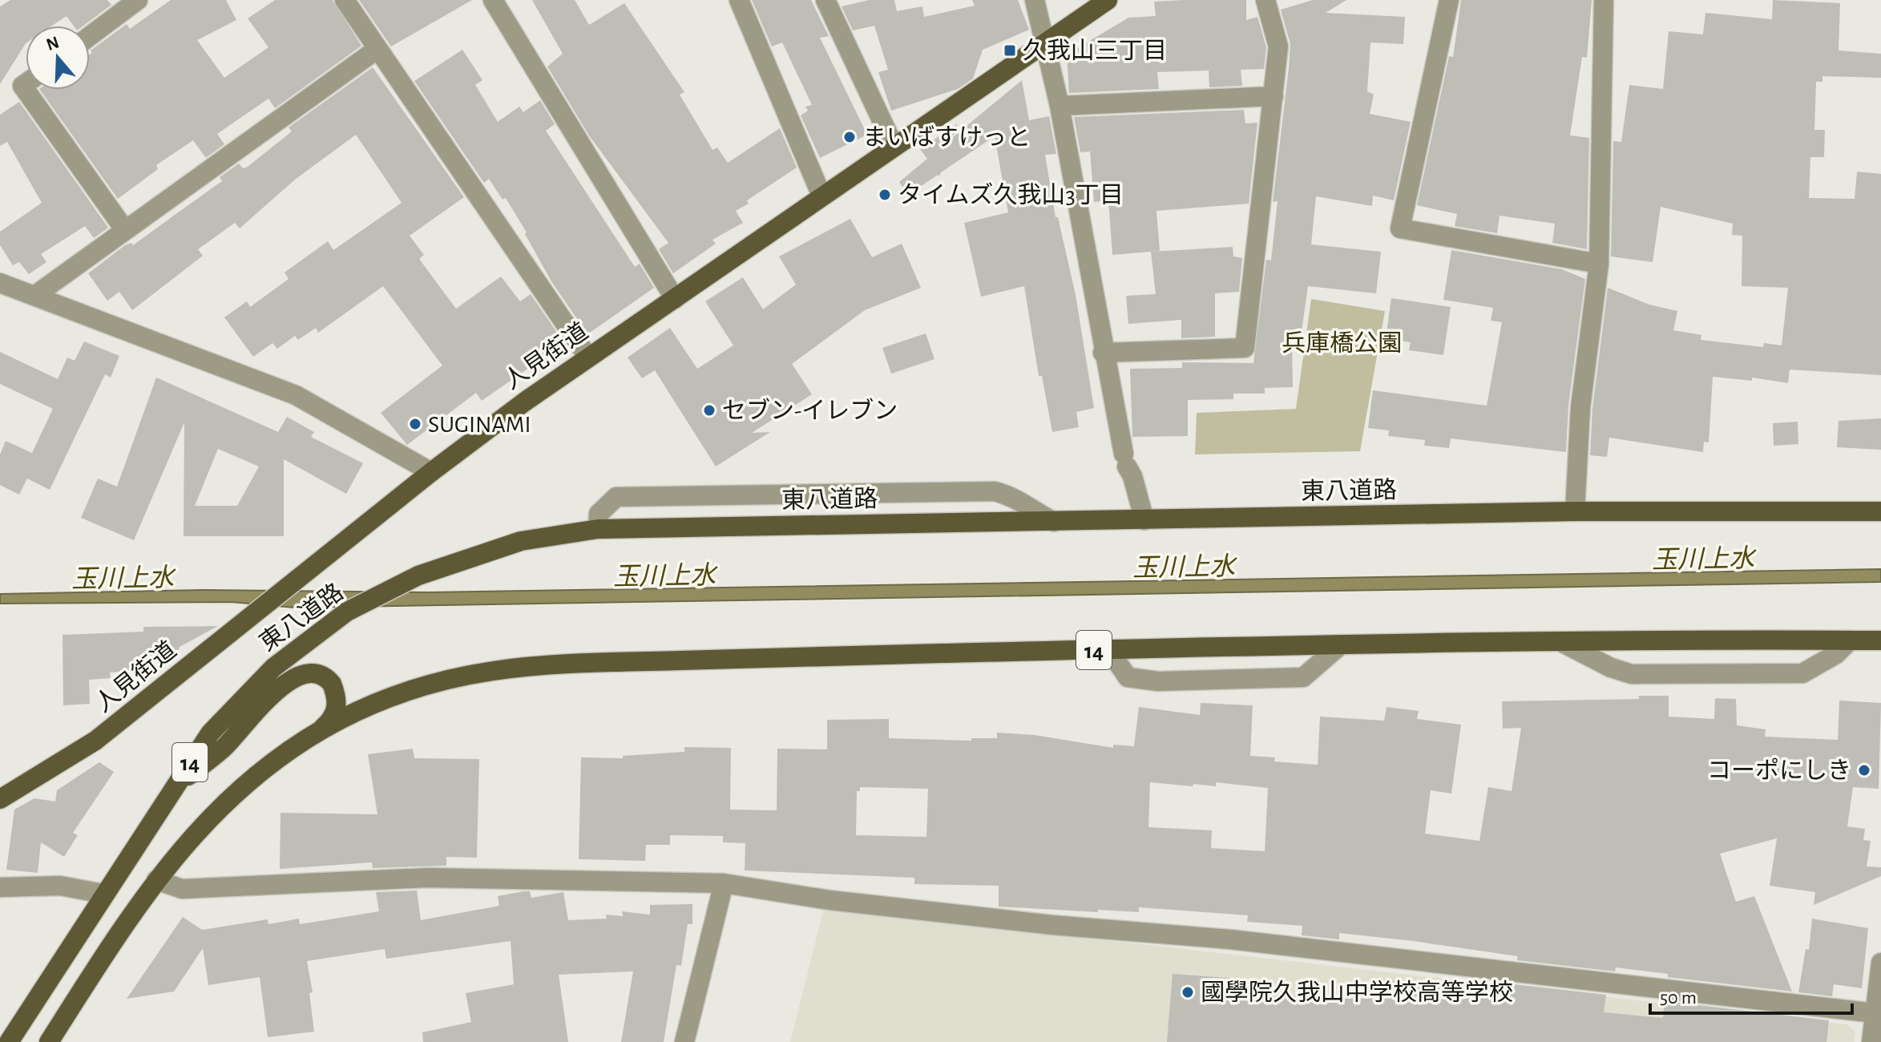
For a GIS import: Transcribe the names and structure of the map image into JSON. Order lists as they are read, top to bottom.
{
  "streets": {
    "main road": ["人見街道", "東八道路", "14"]
  },
  "water": ["玉川上水"],
  "parks": ["兵庫橋公園"],
  "places": {
    "transit": ["久我山三丁目"],
    "other": [
      "まいばすけっと",
      "タイムズ久我山3丁目",
      "セブン-イレブン",
      "SUGINAMI",
      "コーポにしき",
      "國學院久我山中学校高等学校"
    ]
  },
  "scale_bar": "50 m",
  "north": "top"
}
